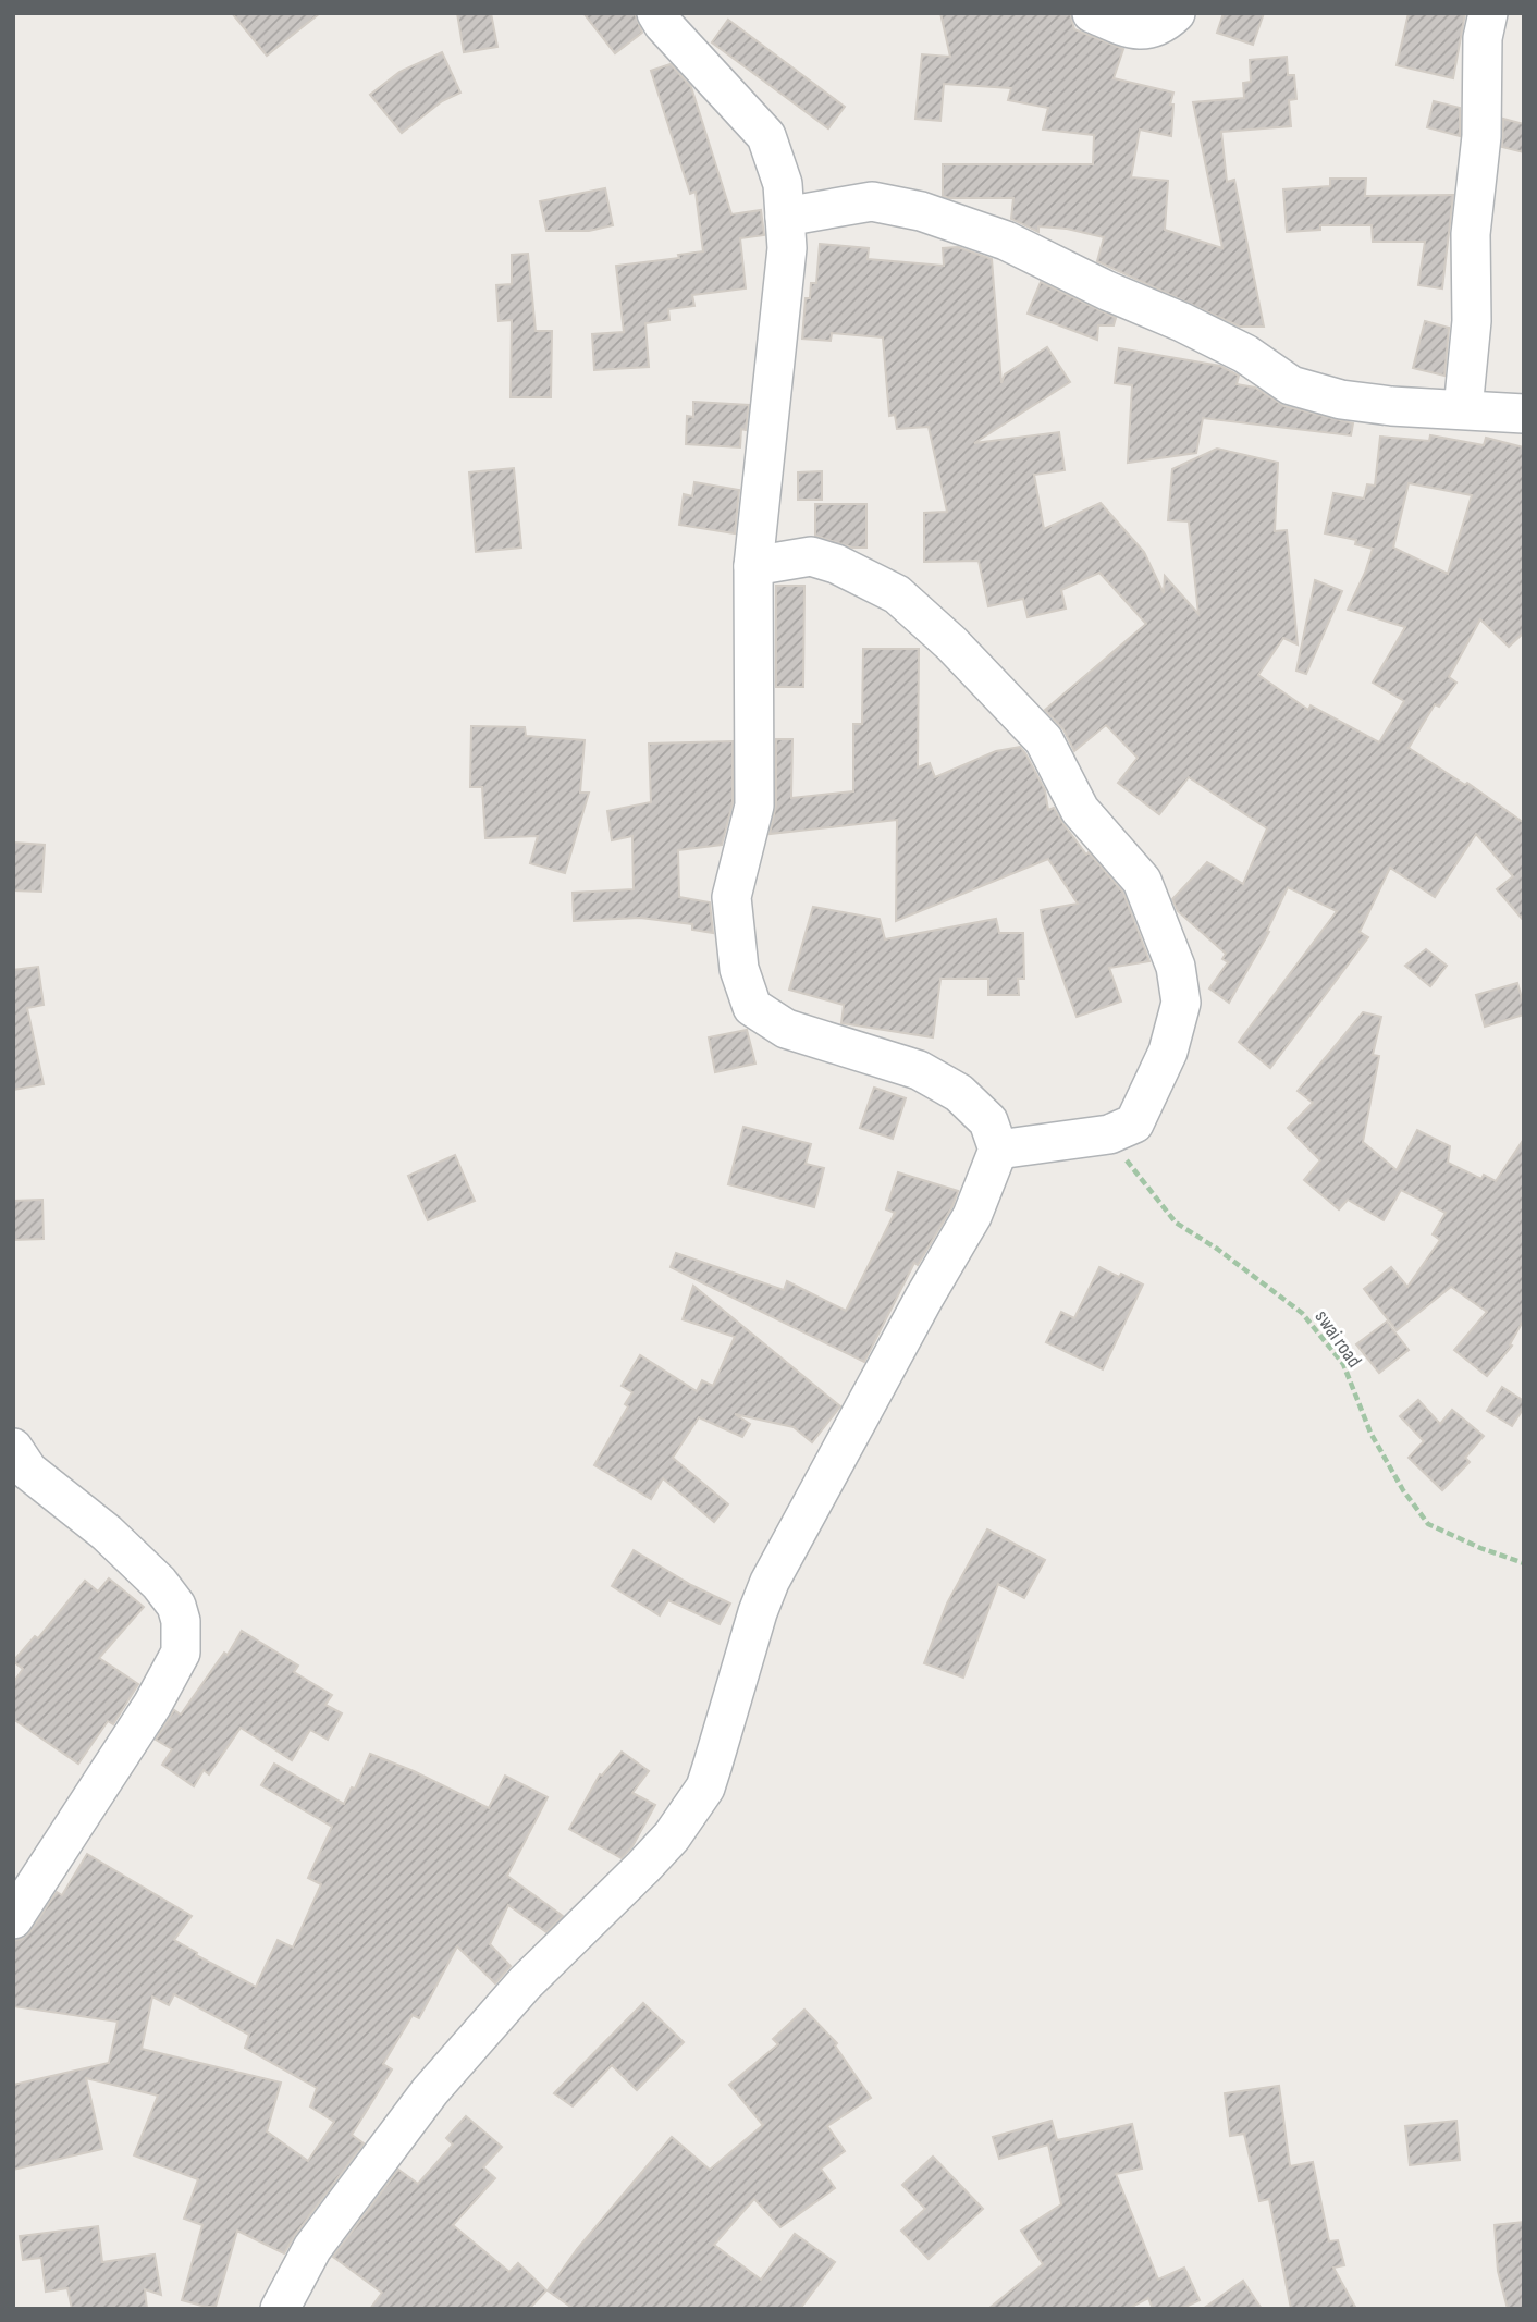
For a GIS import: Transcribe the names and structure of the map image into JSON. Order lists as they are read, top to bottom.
{
  "streets": {
    "path": ["swai road"]
  }
}
